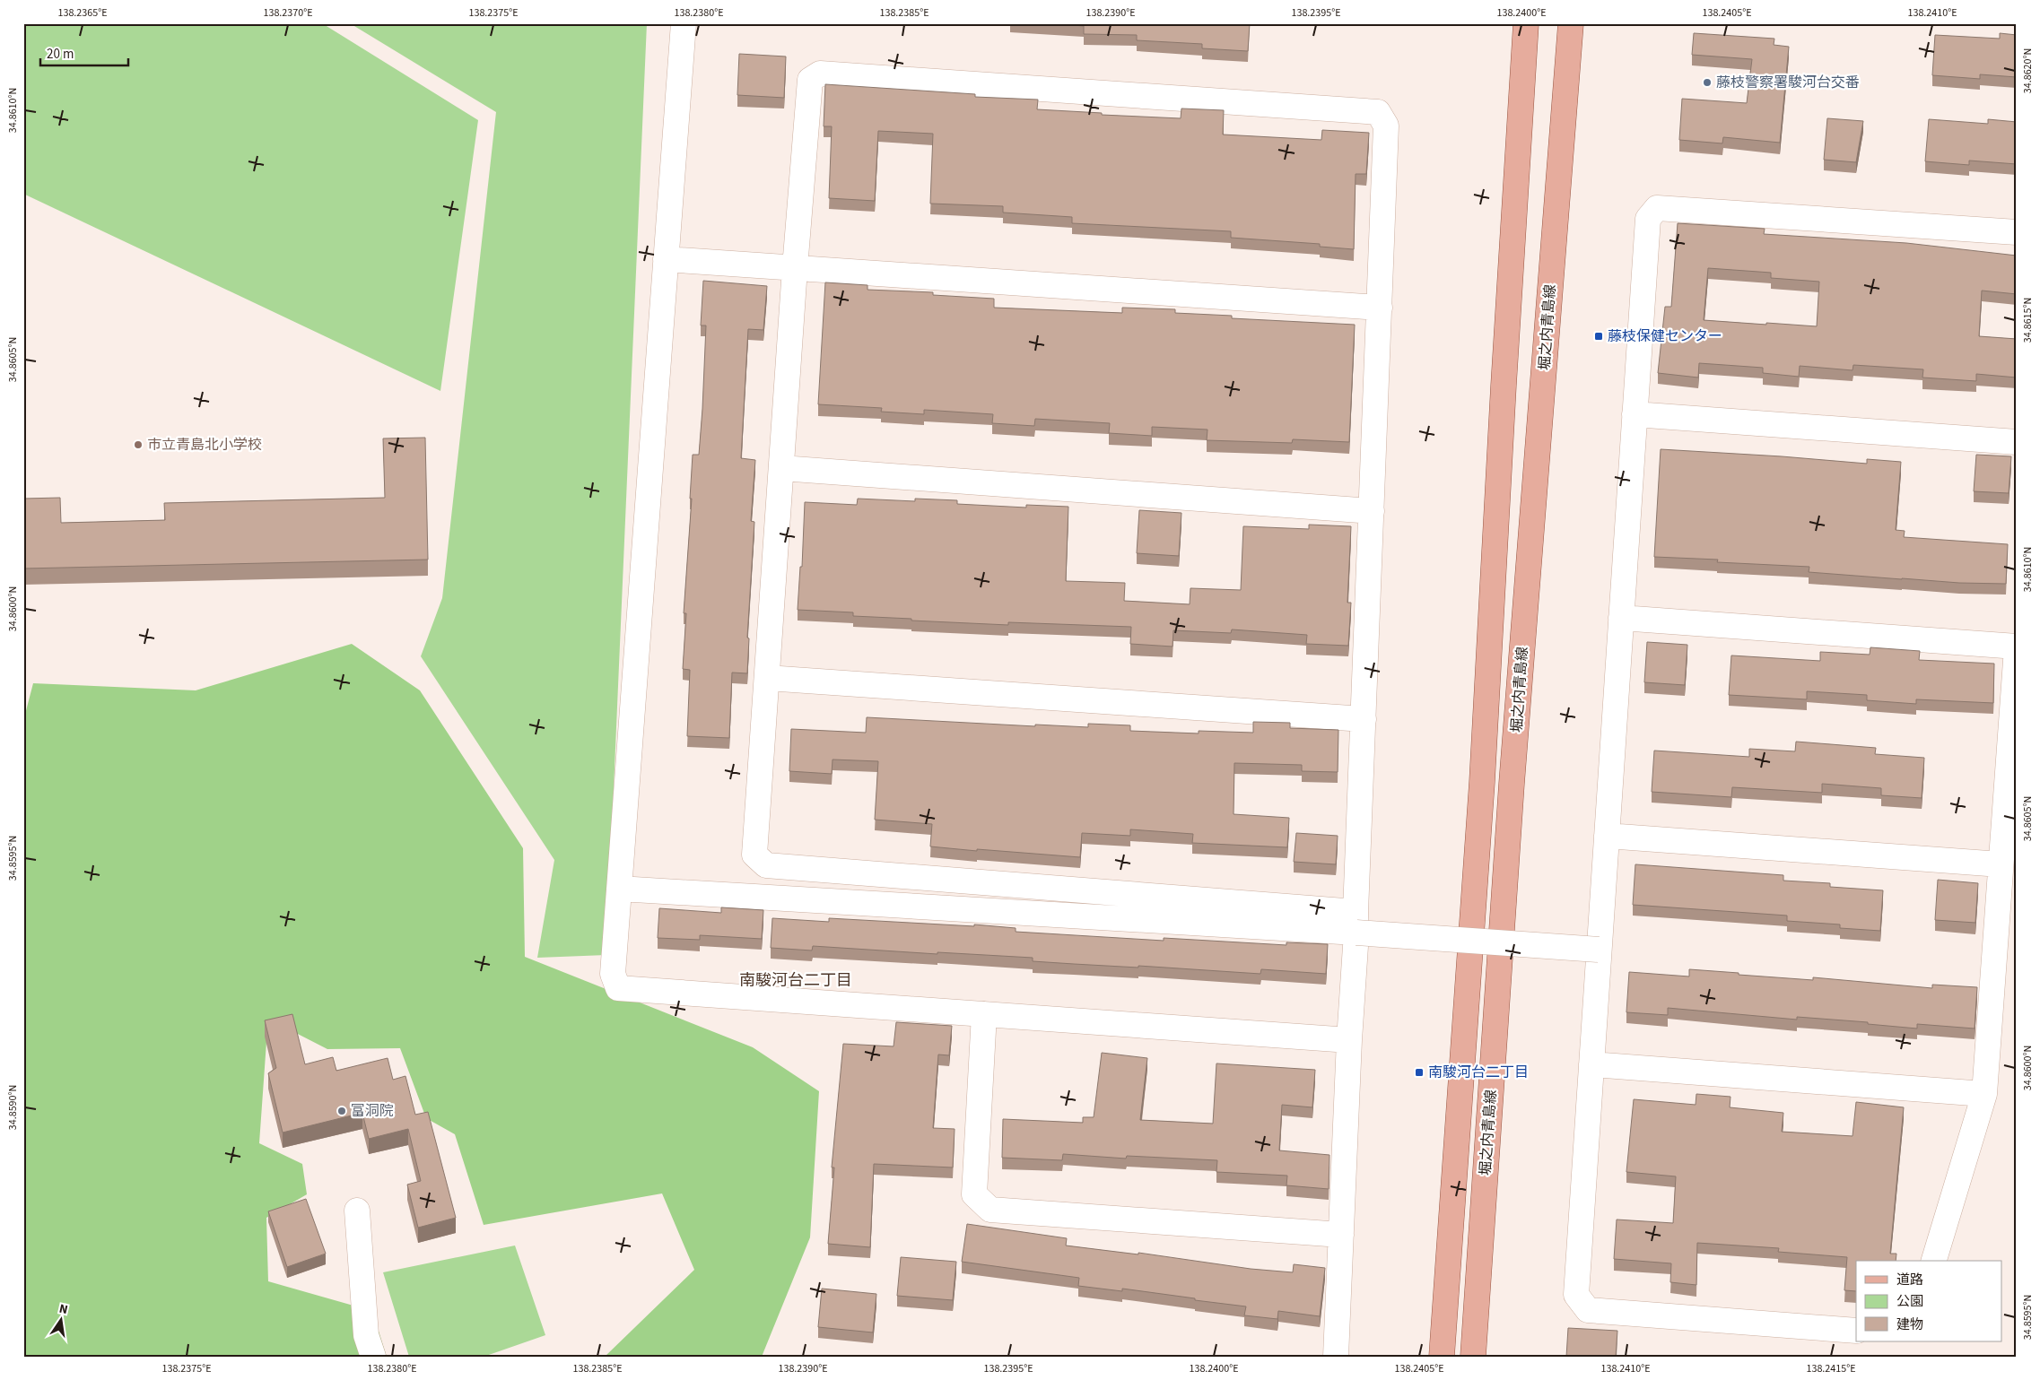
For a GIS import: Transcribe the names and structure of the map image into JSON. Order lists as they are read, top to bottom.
{
  "streets": {
    "main road": ["堀之内青島線"]
  },
  "districts": ["南駿河台二丁目"],
  "places": {
    "other": ["藤枝警察署駿河台交番", "市立青島北小学校", "富洞院"],
    "transit": ["藤枝保健センター", "南駿河台二丁目"]
  },
  "legend": ["道路", "公園", "建物"],
  "scale_bar": "20 m",
  "north": "top",
  "coordinates": [
    "138.2365°E",
    "138.2370°E",
    "138.2375°E",
    "138.2380°E",
    "138.2385°E",
    "138.2390°E",
    "138.2395°E",
    "138.2400°E",
    "138.2405°E",
    "138.2410°E",
    "34.8620°N",
    "34.8610°N",
    "34.8615°N",
    "34.8605°N",
    "34.8600°N",
    "34.8595°N",
    "34.8590°N",
    "138.2415°E"
  ]
}
